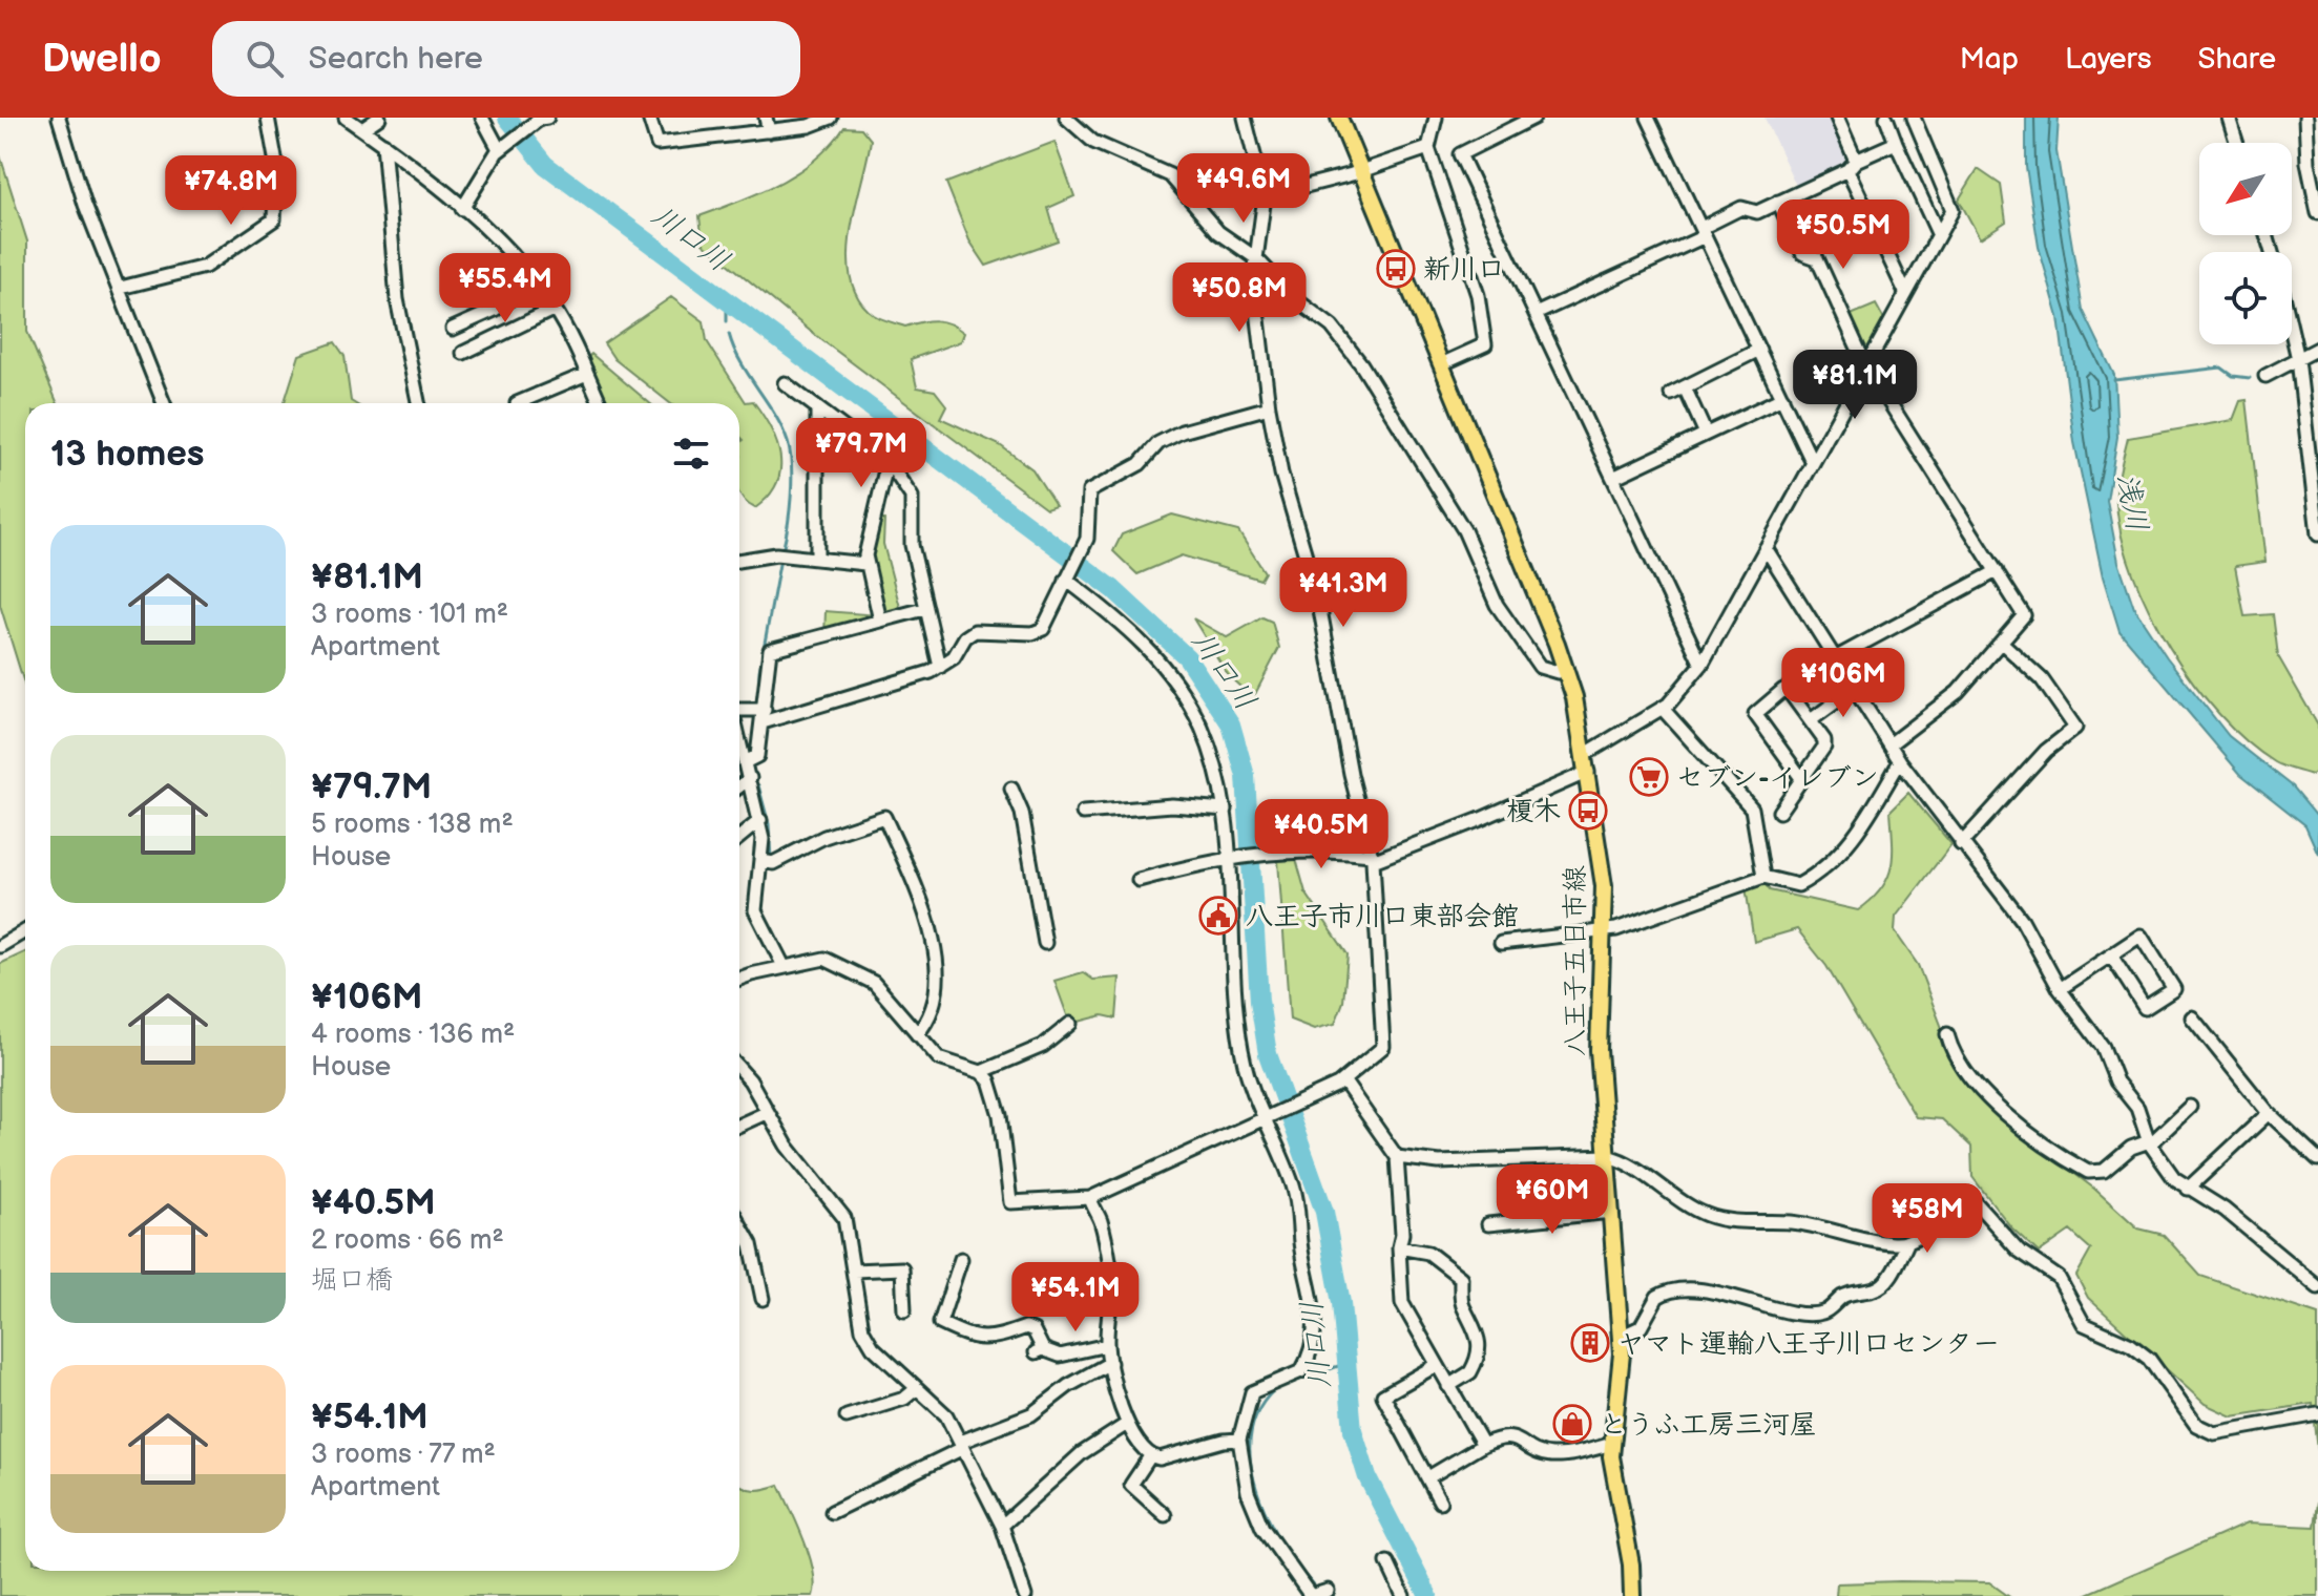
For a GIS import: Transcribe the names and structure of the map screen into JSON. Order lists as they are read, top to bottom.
{
  "streets": {
    "main road": ["八王子五日市線"]
  },
  "water": ["川口川", "浅川"],
  "places": {
    "bus stop": ["新川口", "榎木"],
    "supermarket": ["セブン-イレブン"],
    "public building": ["八王子市川口東部会館"],
    "building": ["ヤマト運輸八王子川口センター"],
    "shop": ["とうふ工房三河屋"]
  },
  "north": "bottom left",
  "page": {
    "header": "Dwello",
    "search": "Search here",
    "nav": ["Map", "Layers", "Share"],
    "price": [
      "¥49.6M",
      "¥74.8M",
      "¥50.5M",
      "¥55.4M",
      "¥50.8M",
      "¥81.1M",
      "¥79.7M",
      "¥41.3M",
      "¥106M",
      "¥40.5M",
      "¥60M",
      "¥58M",
      "¥54.1M"
    ],
    "heading": "13 homes",
    "list": [
      {
        "name": "¥81.1M",
        "note": "3 rooms · 101 m² · Apartment"
      },
      {
        "name": "¥79.7M",
        "note": "5 rooms · 138 m² · House"
      },
      {
        "name": "¥106M",
        "note": "4 rooms · 136 m² · House"
      },
      {
        "name": "¥40.5M",
        "note": "2 rooms · 66 m² · 堀口橋"
      },
      {
        "name": "¥54.1M",
        "note": "3 rooms · 77 m² · Apartment"
      }
    ]
  }
}
